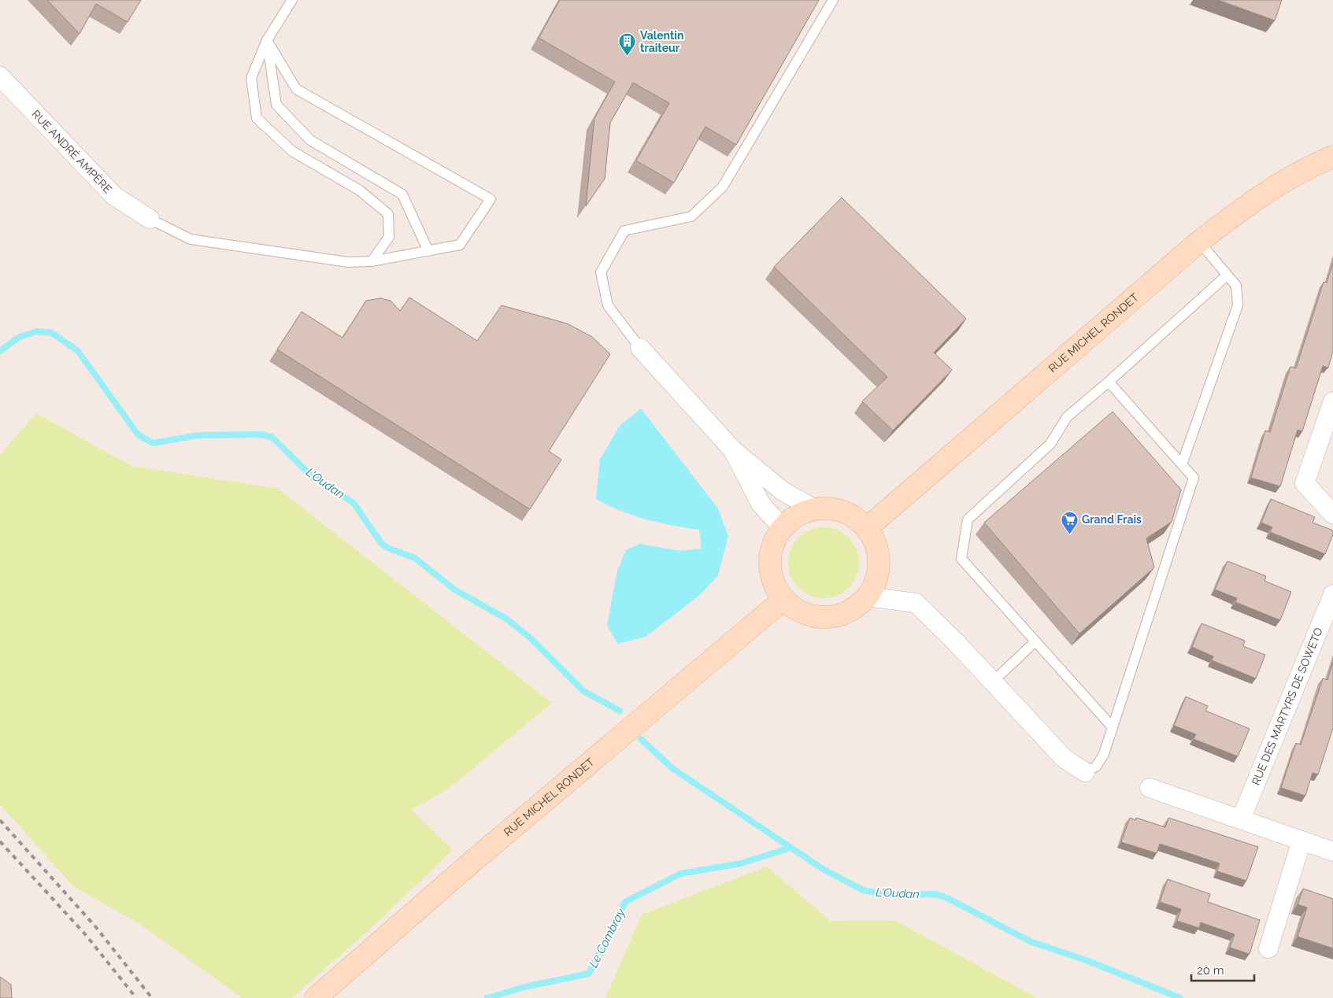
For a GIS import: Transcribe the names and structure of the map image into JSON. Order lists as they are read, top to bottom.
{
  "streets": {
    "street": ["RUE ANDRÉ AMPÈRE", "RUE MICHEL RONDET", "RUE DES MARTYRS DE SOWETO"]
  },
  "water": ["L'Oudan", "Le Combray"],
  "places": {
    "building": ["Valentin traiteur"],
    "supermarket": ["Grand Frais"]
  },
  "scale_bar": "20 m"
}
